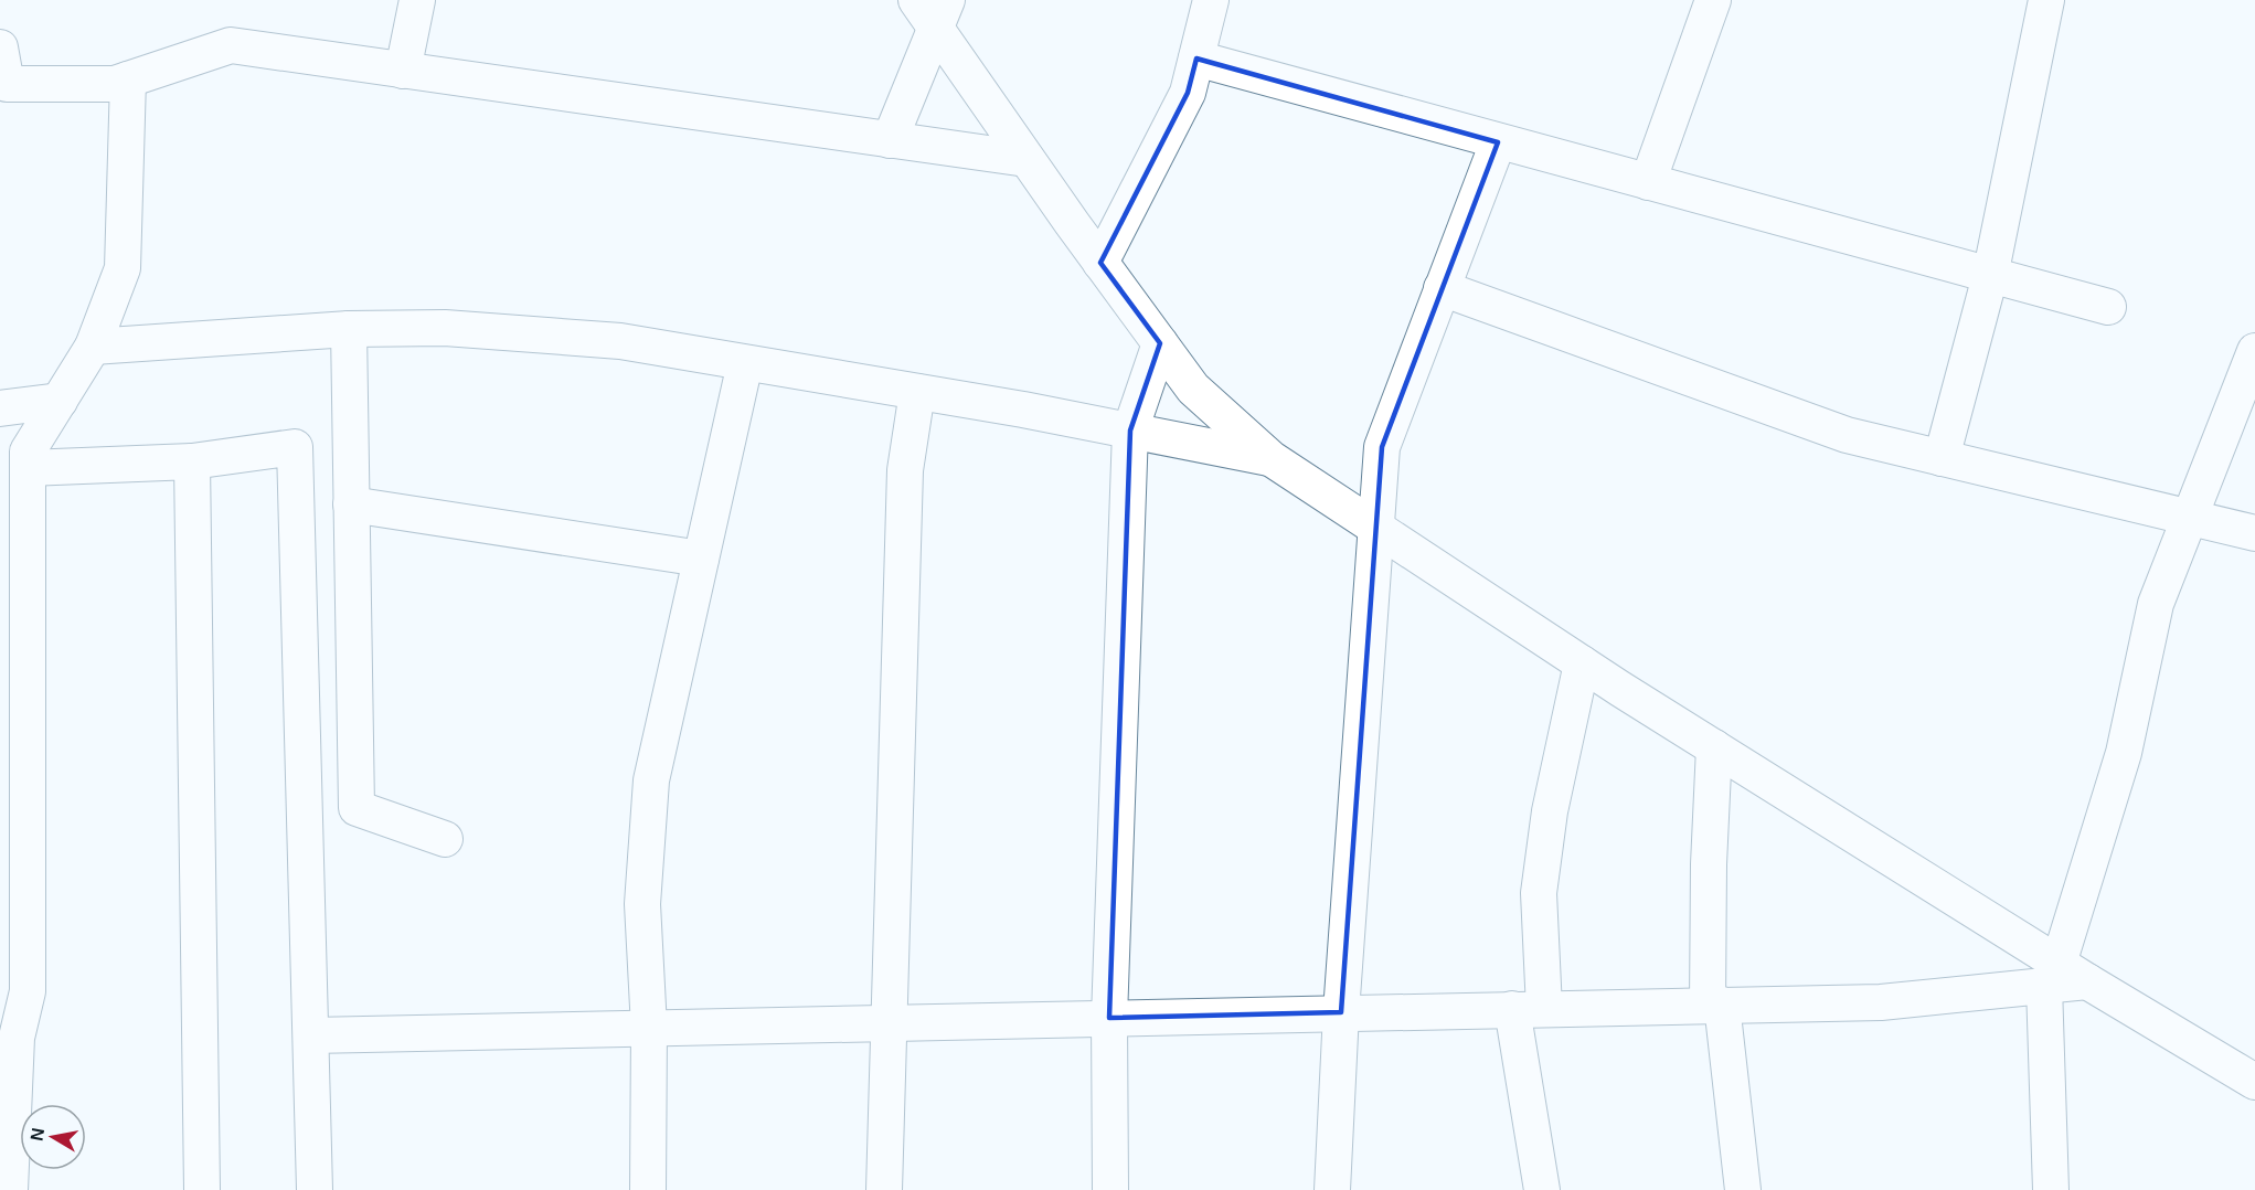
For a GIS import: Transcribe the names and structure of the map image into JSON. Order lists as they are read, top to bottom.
{
  "north": "left"
}
